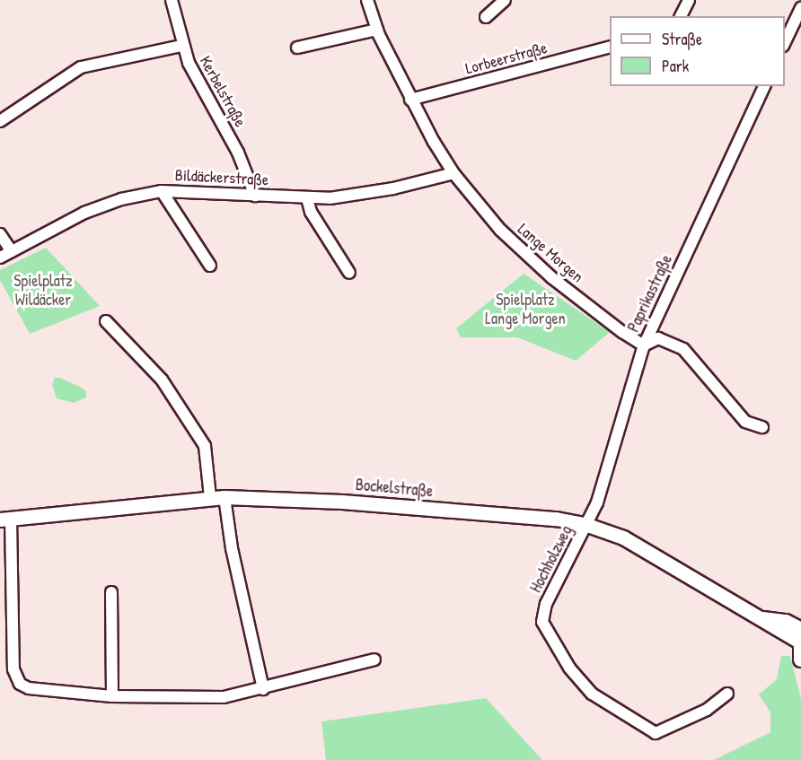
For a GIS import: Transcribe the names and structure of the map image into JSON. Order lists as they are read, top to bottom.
{
  "streets": {
    "street": [
      "Lorbeerstraße",
      "Kerbelstraße",
      "Bildäckerstraße",
      "Lange Morgen",
      "Paprikastraße",
      "Bockelstraße",
      "Hochholzweg"
    ]
  },
  "crossings": [
    ["Lorbeerstraße", "Lange Morgen"],
    ["Kerbelstraße", "Bildäckerstraße"],
    ["Bildäckerstraße", "Lange Morgen"],
    ["Lange Morgen", "Paprikastraße"],
    ["Paprikastraße", "Bockelstraße"],
    ["Paprikastraße", "Hochholzweg"],
    ["Bockelstraße", "Hochholzweg"]
  ],
  "parks": ["Spielplatz Wildäcker", "Spielplatz Lange Morgen"],
  "legend": ["Straße", "Park"]
}
